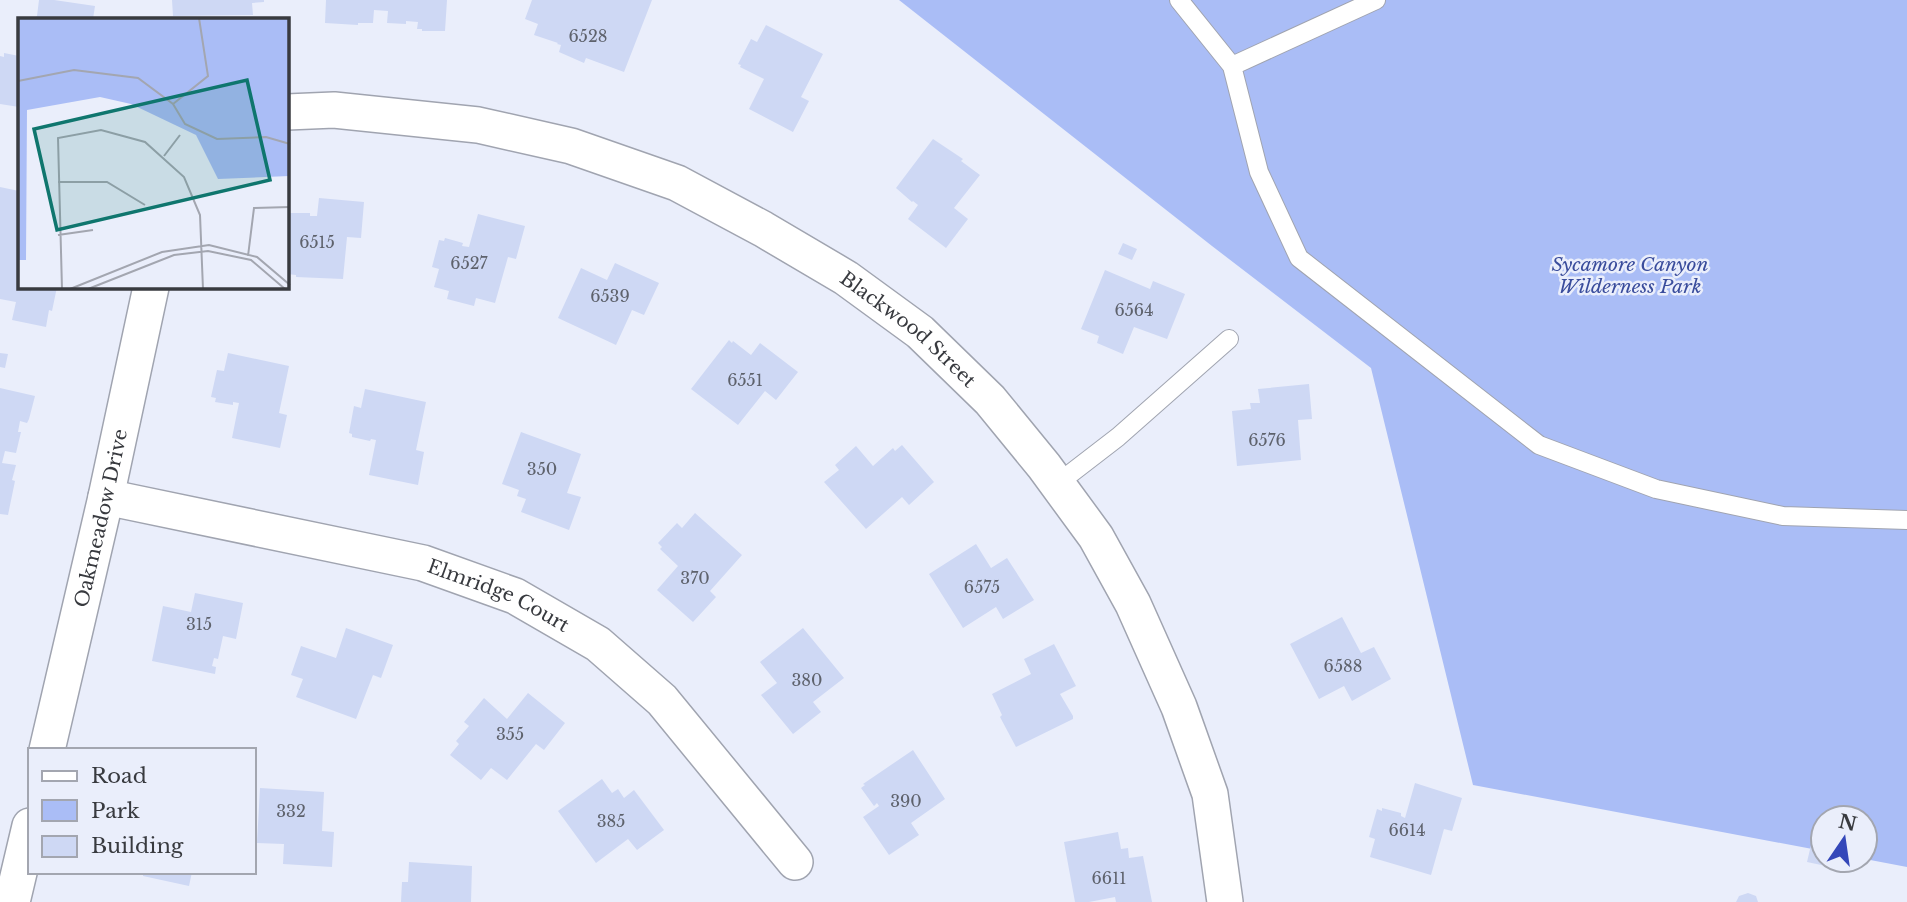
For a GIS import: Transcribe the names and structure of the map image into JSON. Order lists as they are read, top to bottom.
{
  "streets": {
    "street": ["Blackwood Street", "Oakmeadow Drive", "Elmridge Court"]
  },
  "crossings": [
    ["Oakmeadow Drive", "Elmridge Court"]
  ],
  "parks": ["Sycamore Canyon Wilderness Park"],
  "house_numbers": [
    "6528",
    "6515",
    "6527",
    "6539",
    "6564",
    "6551",
    "6576",
    "350",
    "370",
    "6575",
    "315",
    "6588",
    "380",
    "355",
    "390",
    "332",
    "385",
    "6614",
    "6611"
  ],
  "legend": ["Road", "Park", "Building"],
  "north": "top"
}
